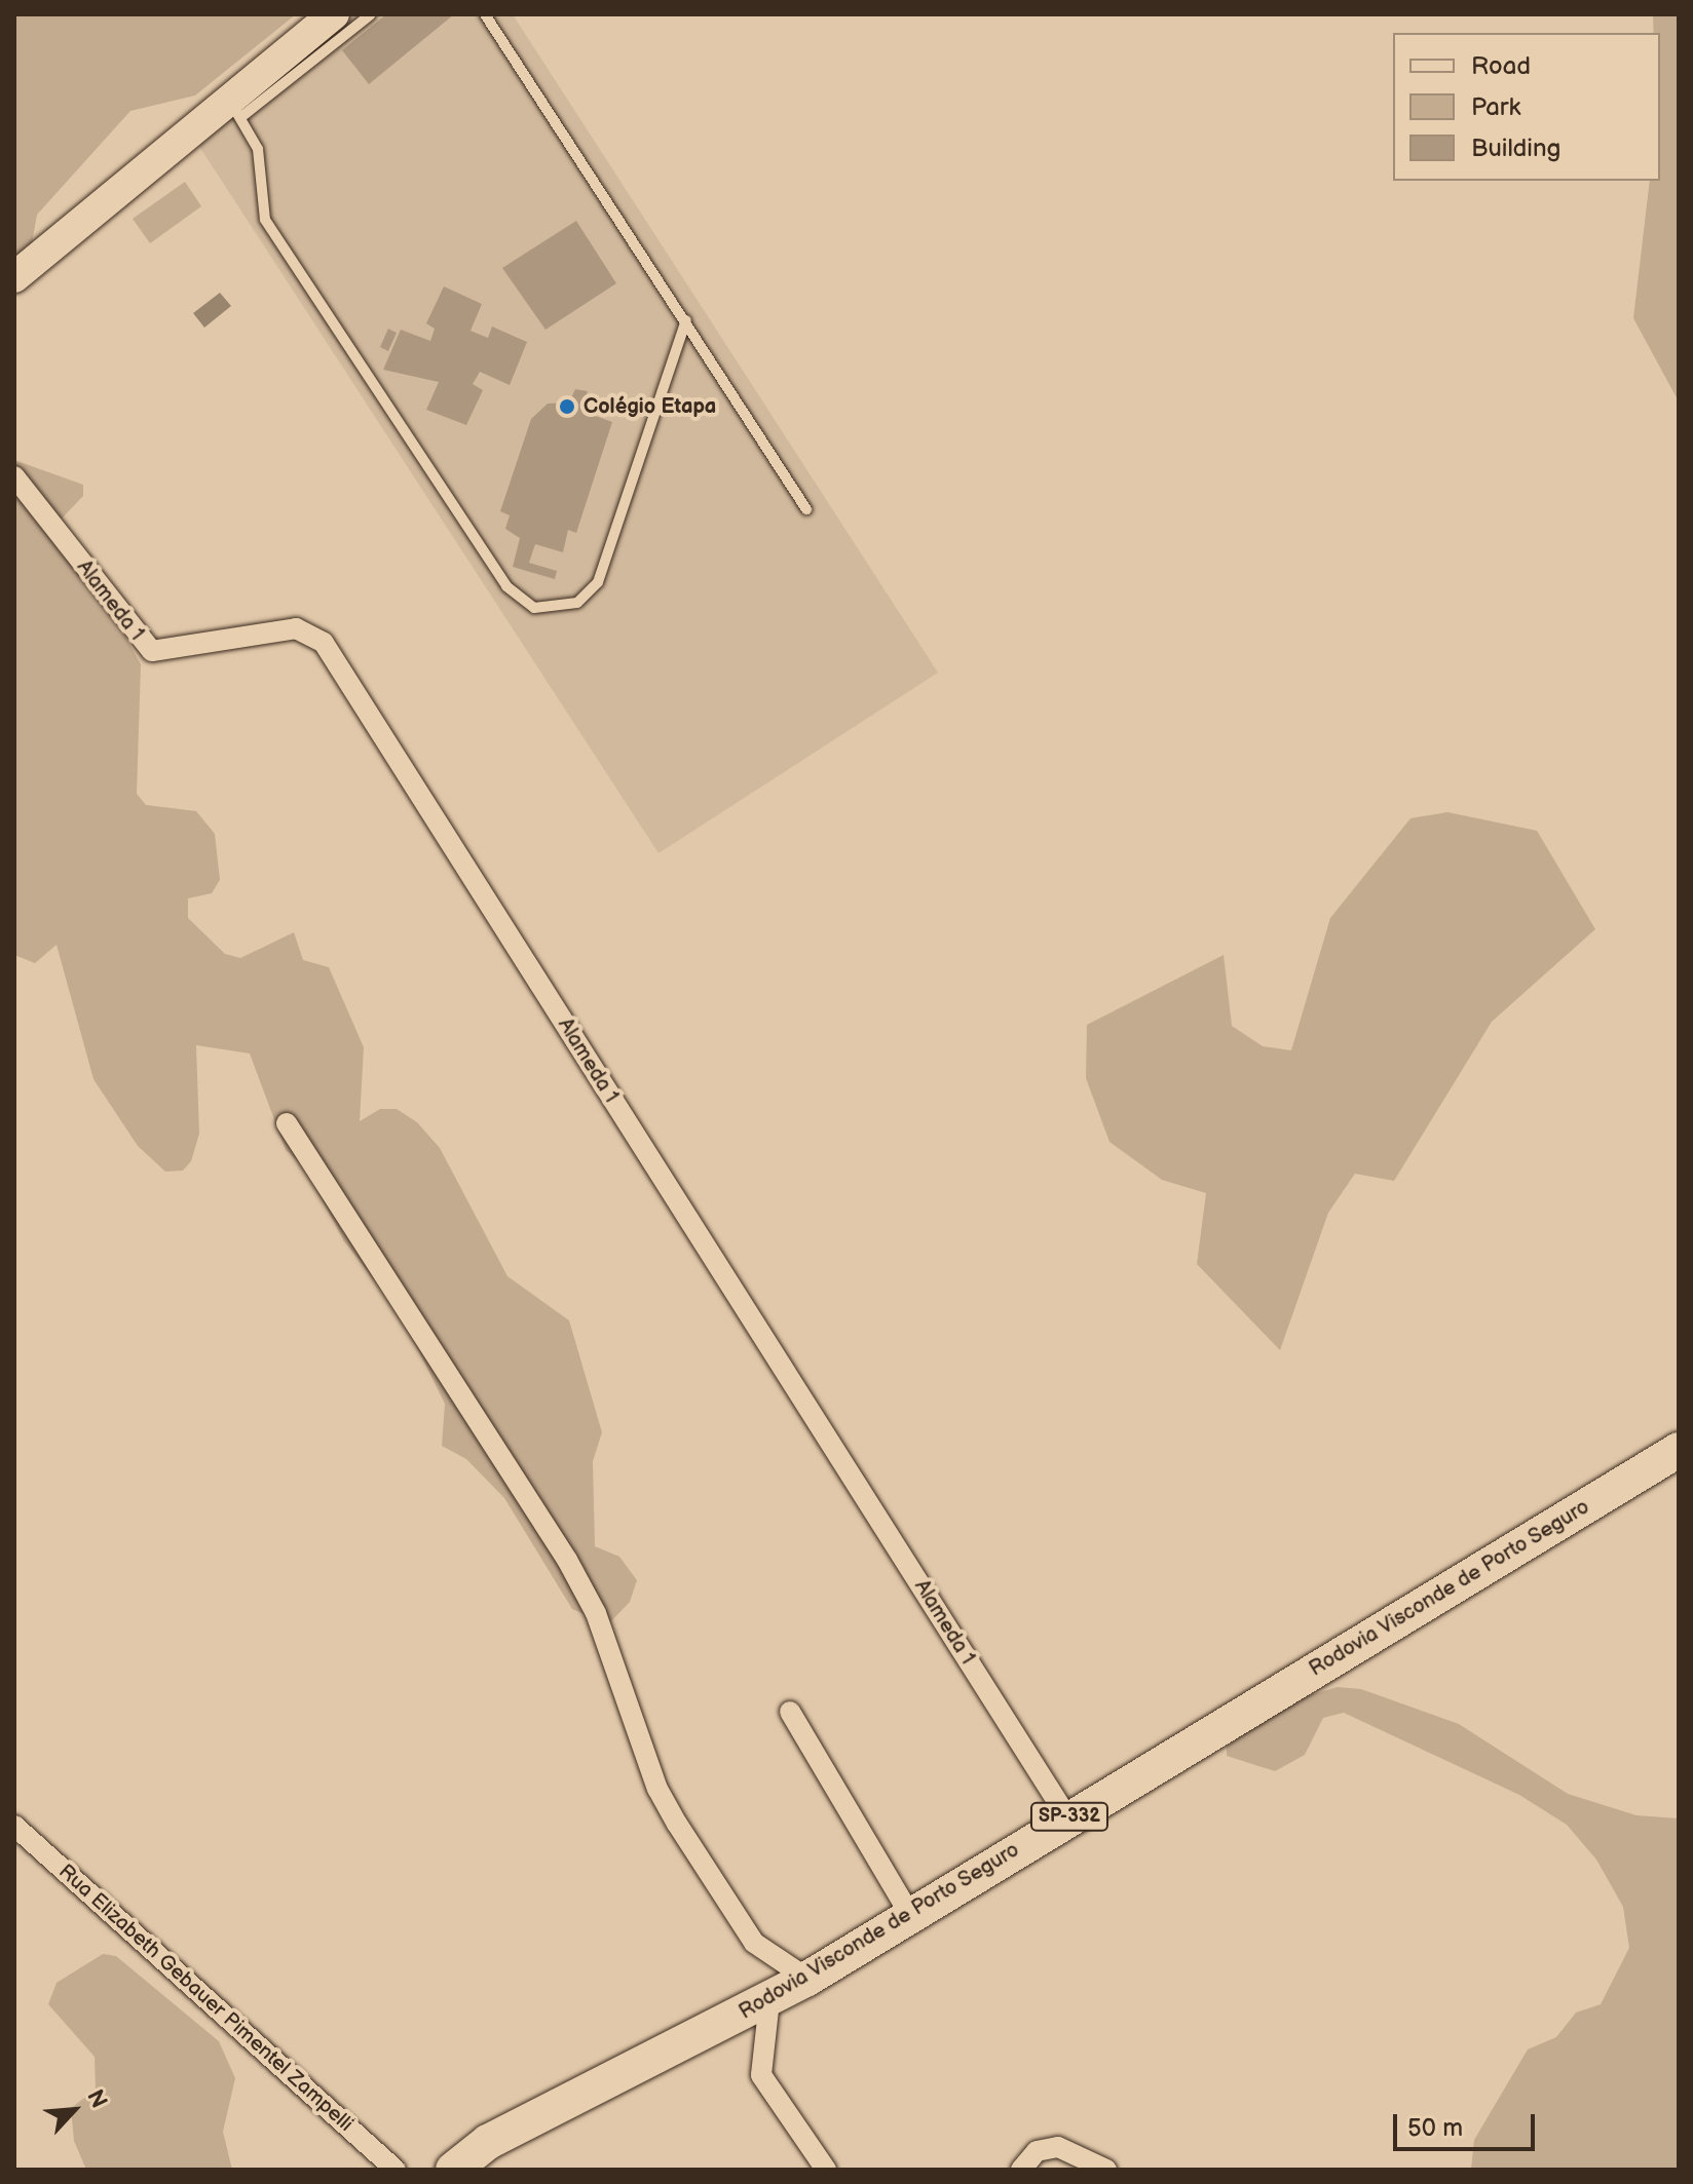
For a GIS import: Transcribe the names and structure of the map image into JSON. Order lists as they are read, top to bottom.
{
  "streets": {
    "main road": ["Rodovia Visconde de Porto Seguro", "SP-332"],
    "street": ["Alameda 1", "Rua Elizabeth Gebauer Pimentel Zampelli"]
  },
  "crossings": [
    ["Alameda 1", "Rodovia Visconde de Porto Seguro"]
  ],
  "places": ["Colégio Etapa"],
  "legend": ["Road", "Park", "Building"],
  "scale_bar": "50 m",
  "north": "top right"
}
